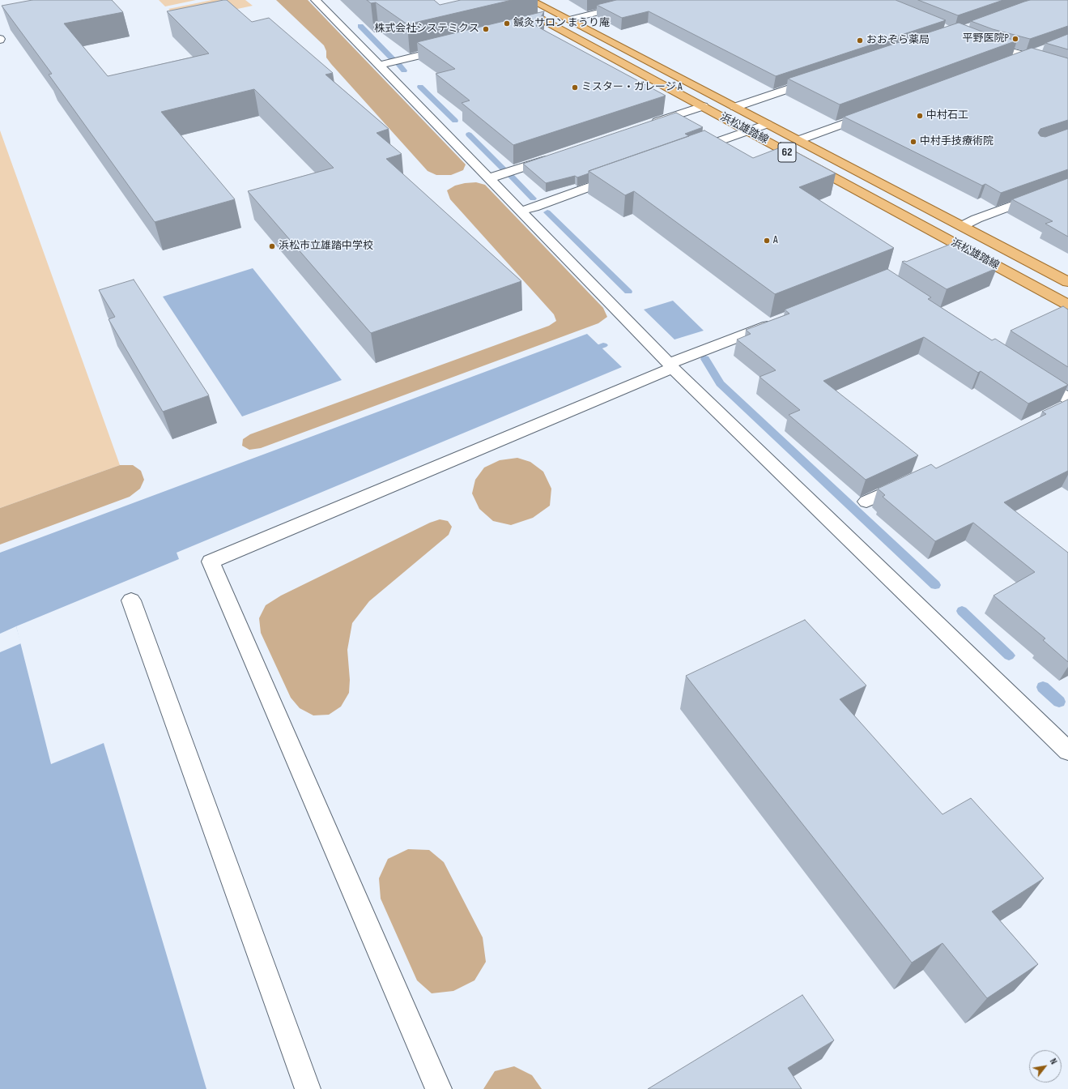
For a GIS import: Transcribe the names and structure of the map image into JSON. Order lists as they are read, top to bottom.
{
  "streets": {
    "main road": ["浜松雄踏線", "62"]
  },
  "places": [
    "鍼灸サロン まうり庵",
    "株式会社システミクス",
    "平野医院P",
    "おおぞら薬局",
    "ミスター・ガレージ A",
    "中村石工",
    "中村手技療術院",
    "A",
    "浜松市立雄踏中学校"
  ],
  "north": "top right"
}
